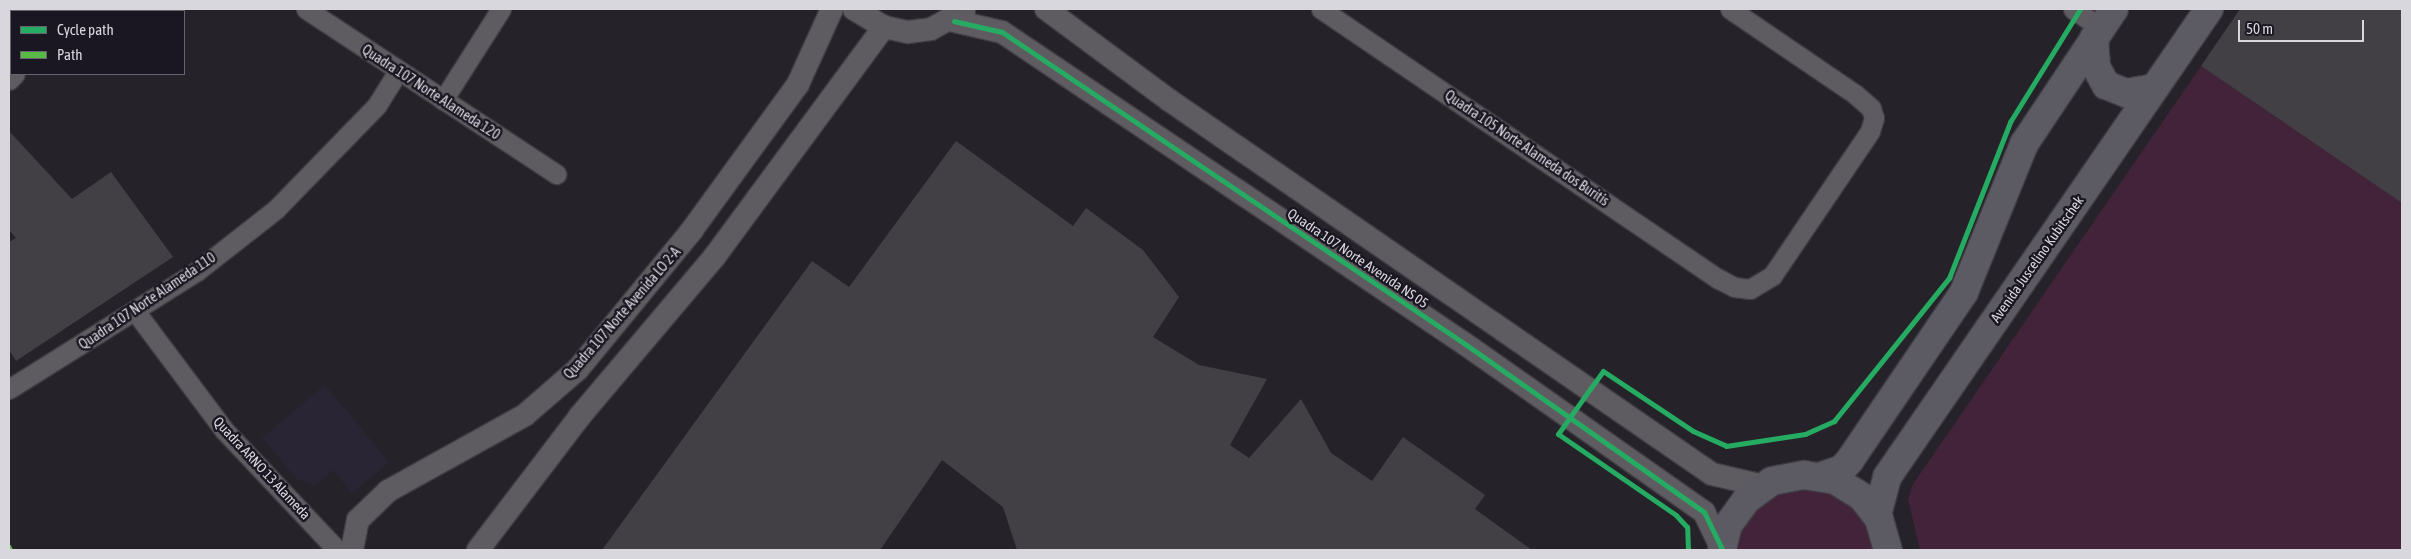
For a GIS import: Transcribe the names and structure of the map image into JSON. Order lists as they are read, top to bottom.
{
  "streets": {
    "main road": ["Avenida Juscelino Kubitschek"],
    "street": [
      "Quadra 107 Norte Alameda 120",
      "Quadra 105 Norte Alameda dos Buritís",
      "Quadra 107 Norte Avenida NS 05",
      "Quadra 107 Norte Alameda 110",
      "Quadra 107 Norte Avenida LO 2-A",
      "Quadra ARNO 13 Alameda"
    ]
  },
  "crossings": [
    ["Quadra 107 Norte Alameda 120", "Quadra 107 Norte Alameda 110"],
    ["Quadra 107 Norte Alameda 110", "Quadra ARNO 13 Alameda"]
  ],
  "legend": ["Cycle path", "Path"],
  "scale_bar": "50 m"
}
